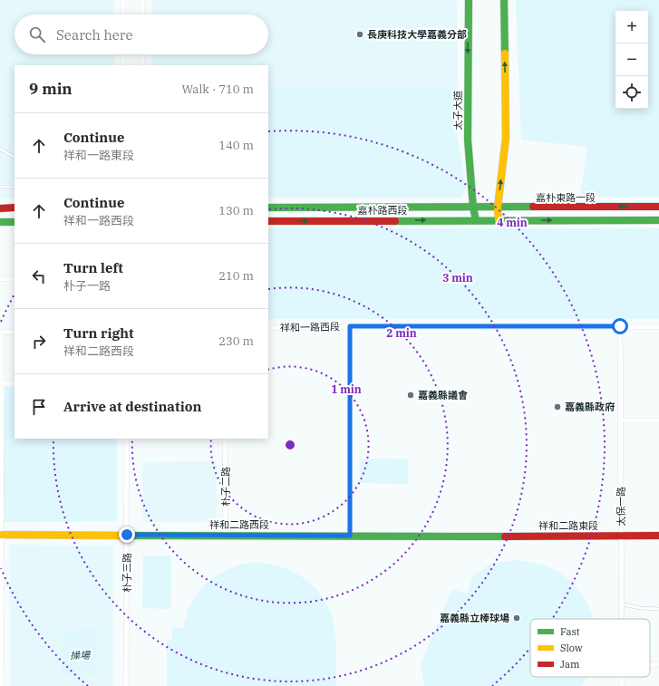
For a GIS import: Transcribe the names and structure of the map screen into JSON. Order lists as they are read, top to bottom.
{
  "streets": {
    "street": [
      "太子大道",
      "嘉朴東路一段",
      "嘉朴路西段",
      "祥和一路西段",
      "朴子二路",
      "太保一路",
      "祥和二路西段",
      "祥和二路東段",
      "朴子三路"
    ]
  },
  "crossings": [
    ["太子大道", "嘉朴東路一段"],
    ["太子大道", "嘉朴路西段"],
    ["嘉朴東路一段", "嘉朴路西段"],
    ["祥和一路西段", "太保一路"],
    ["朴子二路", "祥和二路西段"],
    ["太保一路", "祥和二路東段"],
    ["祥和二路西段", "祥和二路東段"],
    ["祥和二路西段", "朴子三路"]
  ],
  "parks": ["操場"],
  "places": [
    "長庚科技大學嘉義分部",
    "嘉義縣議會",
    "嘉義縣政府",
    "嘉義縣立棒球場"
  ],
  "legend": ["Fast", "Slow", "Jam"],
  "page": {
    "map_buttons": ["+", "−"],
    "search": "Search here",
    "heading": ["9 min", "Walk · 710 m"],
    "list": [
      ["Continue", "祥和一路東段", "140 m"],
      ["Continue", "祥和一路西段", "130 m"],
      ["Turn left", "朴子一路", "210 m"],
      ["Turn right", "祥和二路西段", "230 m"],
      "Arrive at destination"
    ]
  },
  "rings": [
    "4 min",
    "3 min",
    "2 min",
    "1 min"
  ]
}
